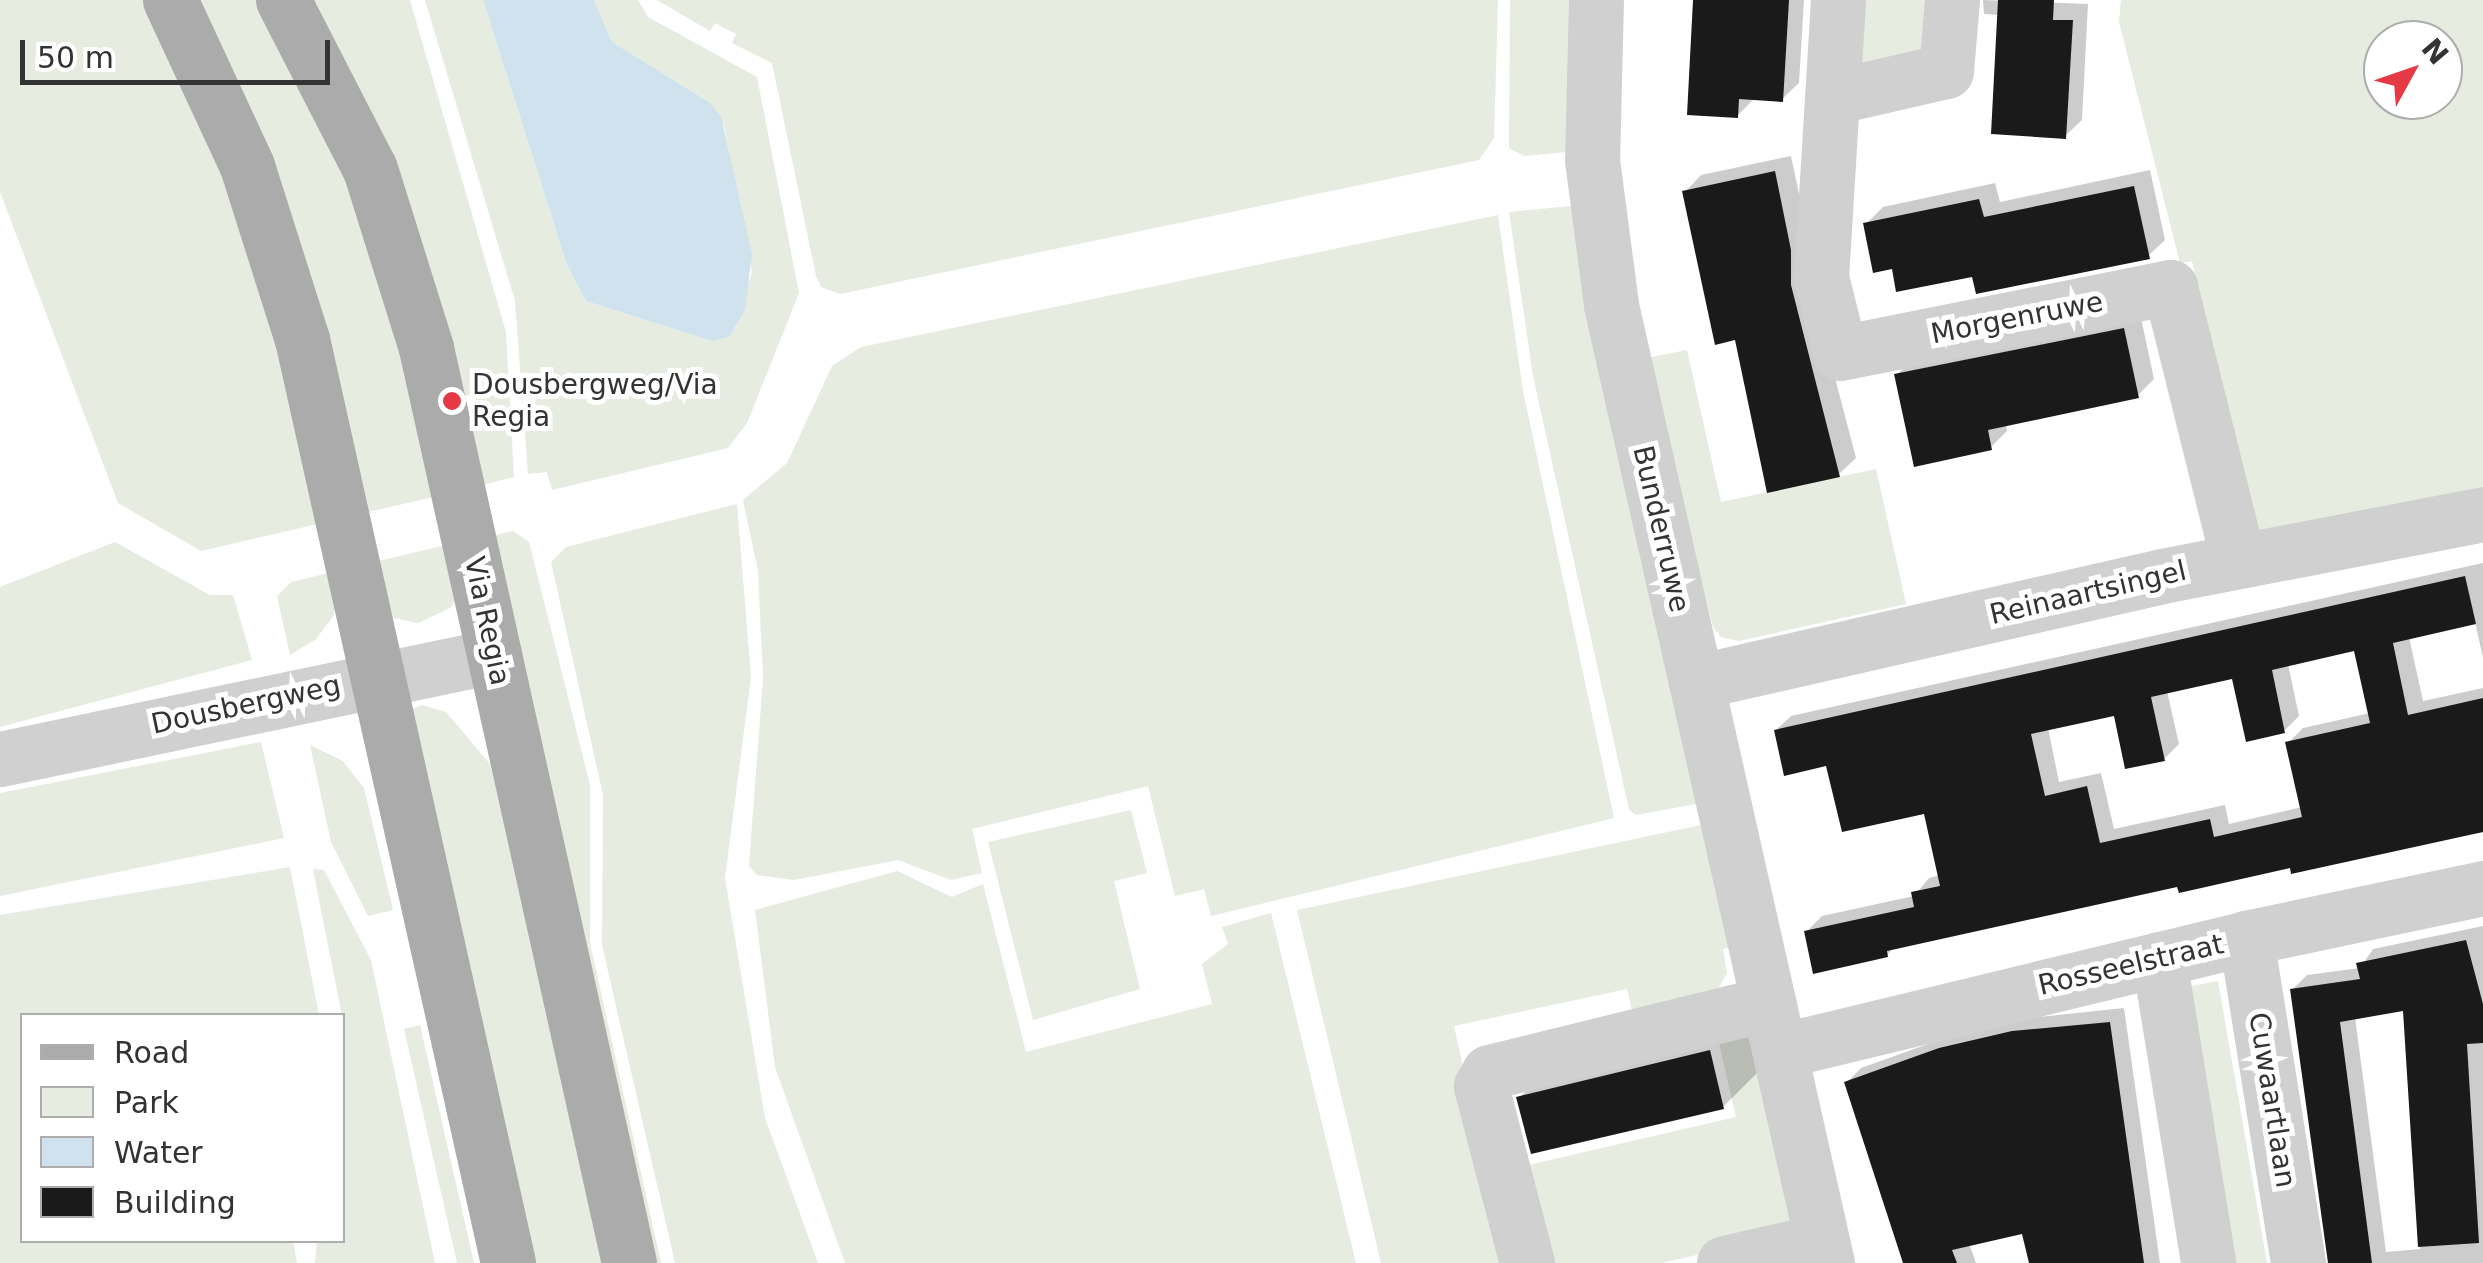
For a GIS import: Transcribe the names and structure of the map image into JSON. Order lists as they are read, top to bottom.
{
  "streets": {
    "main road": ["Via Regia"],
    "street": [
      "Morgenruwe",
      "Bunderruwe",
      "Reinaartsingel",
      "Dousbergweg",
      "Rosseelstraat",
      "Cuwaartlaan"
    ]
  },
  "crossings": [
    ["Morgenruwe", "Reinaartsingel"],
    ["Bunderruwe", "Reinaartsingel"],
    ["Bunderruwe", "Rosseelstraat"],
    ["Via Regia", "Dousbergweg"],
    ["Rosseelstraat", "Cuwaartlaan"]
  ],
  "places": ["Dousbergweg/Via Regia"],
  "legend": [
    "Road",
    "Park",
    "Water",
    "Building"
  ],
  "scale_bar": "50 m",
  "north": "top right"
}
